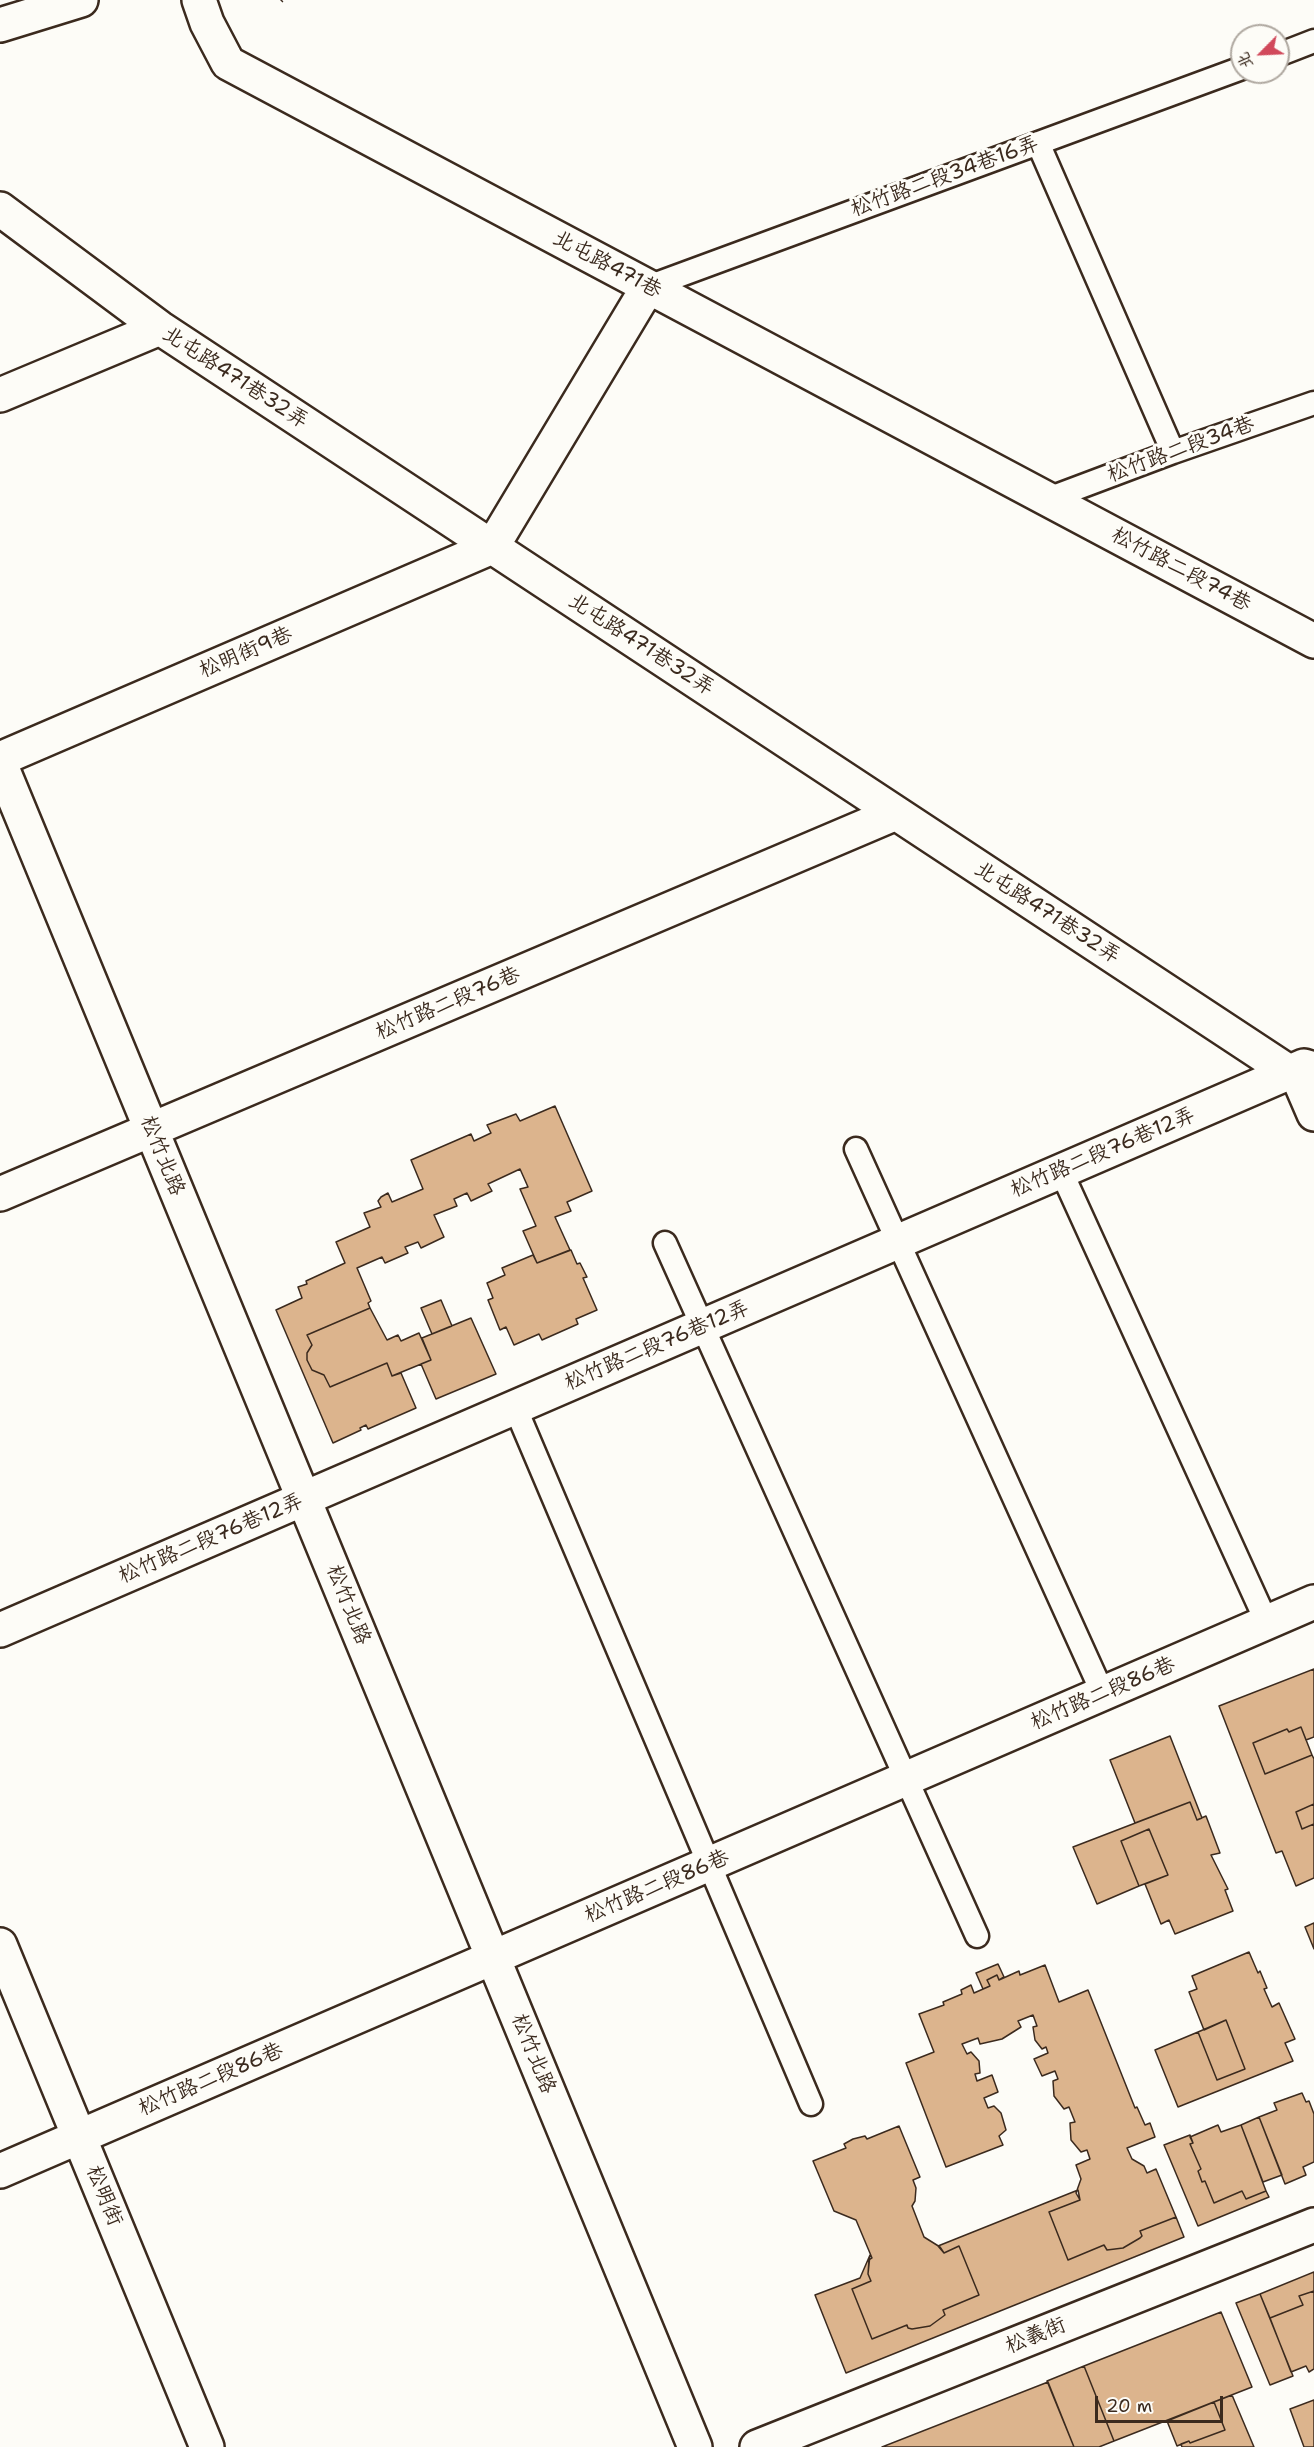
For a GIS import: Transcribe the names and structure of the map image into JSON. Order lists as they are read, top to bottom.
{
  "streets": {
    "street": [
      "北屯路471巷",
      "北屯路471巷32弄",
      "松竹路二段74巷",
      "松明街9巷",
      "松竹路二段76巷",
      "松竹路二段76巷12弄",
      "松竹北路",
      "松竹路二段86巷",
      "松明街",
      "松義街"
    ],
    "lane": ["松竹路二段34巷16弄", "松竹路二段34巷"]
  },
  "crossings": [
    ["松竹路二段34巷16弄", "北屯路471巷"],
    ["北屯路471巷", "松竹路二段34巷"],
    ["北屯路471巷", "松竹路二段74巷"],
    ["北屯路471巷32弄", "松明街9巷"],
    ["北屯路471巷32弄", "松竹路二段76巷"],
    ["北屯路471巷32弄", "松竹路二段76巷12弄"],
    ["松竹路二段34巷", "松竹路二段74巷"],
    ["松明街9巷", "松竹北路"],
    ["松竹路二段76巷", "松竹北路"],
    ["松竹路二段76巷12弄", "松竹北路"],
    ["松竹北路", "松竹路二段86巷"],
    ["松竹路二段86巷", "松明街"]
  ],
  "scale_bar": "20 m",
  "north": "bottom left"
}
